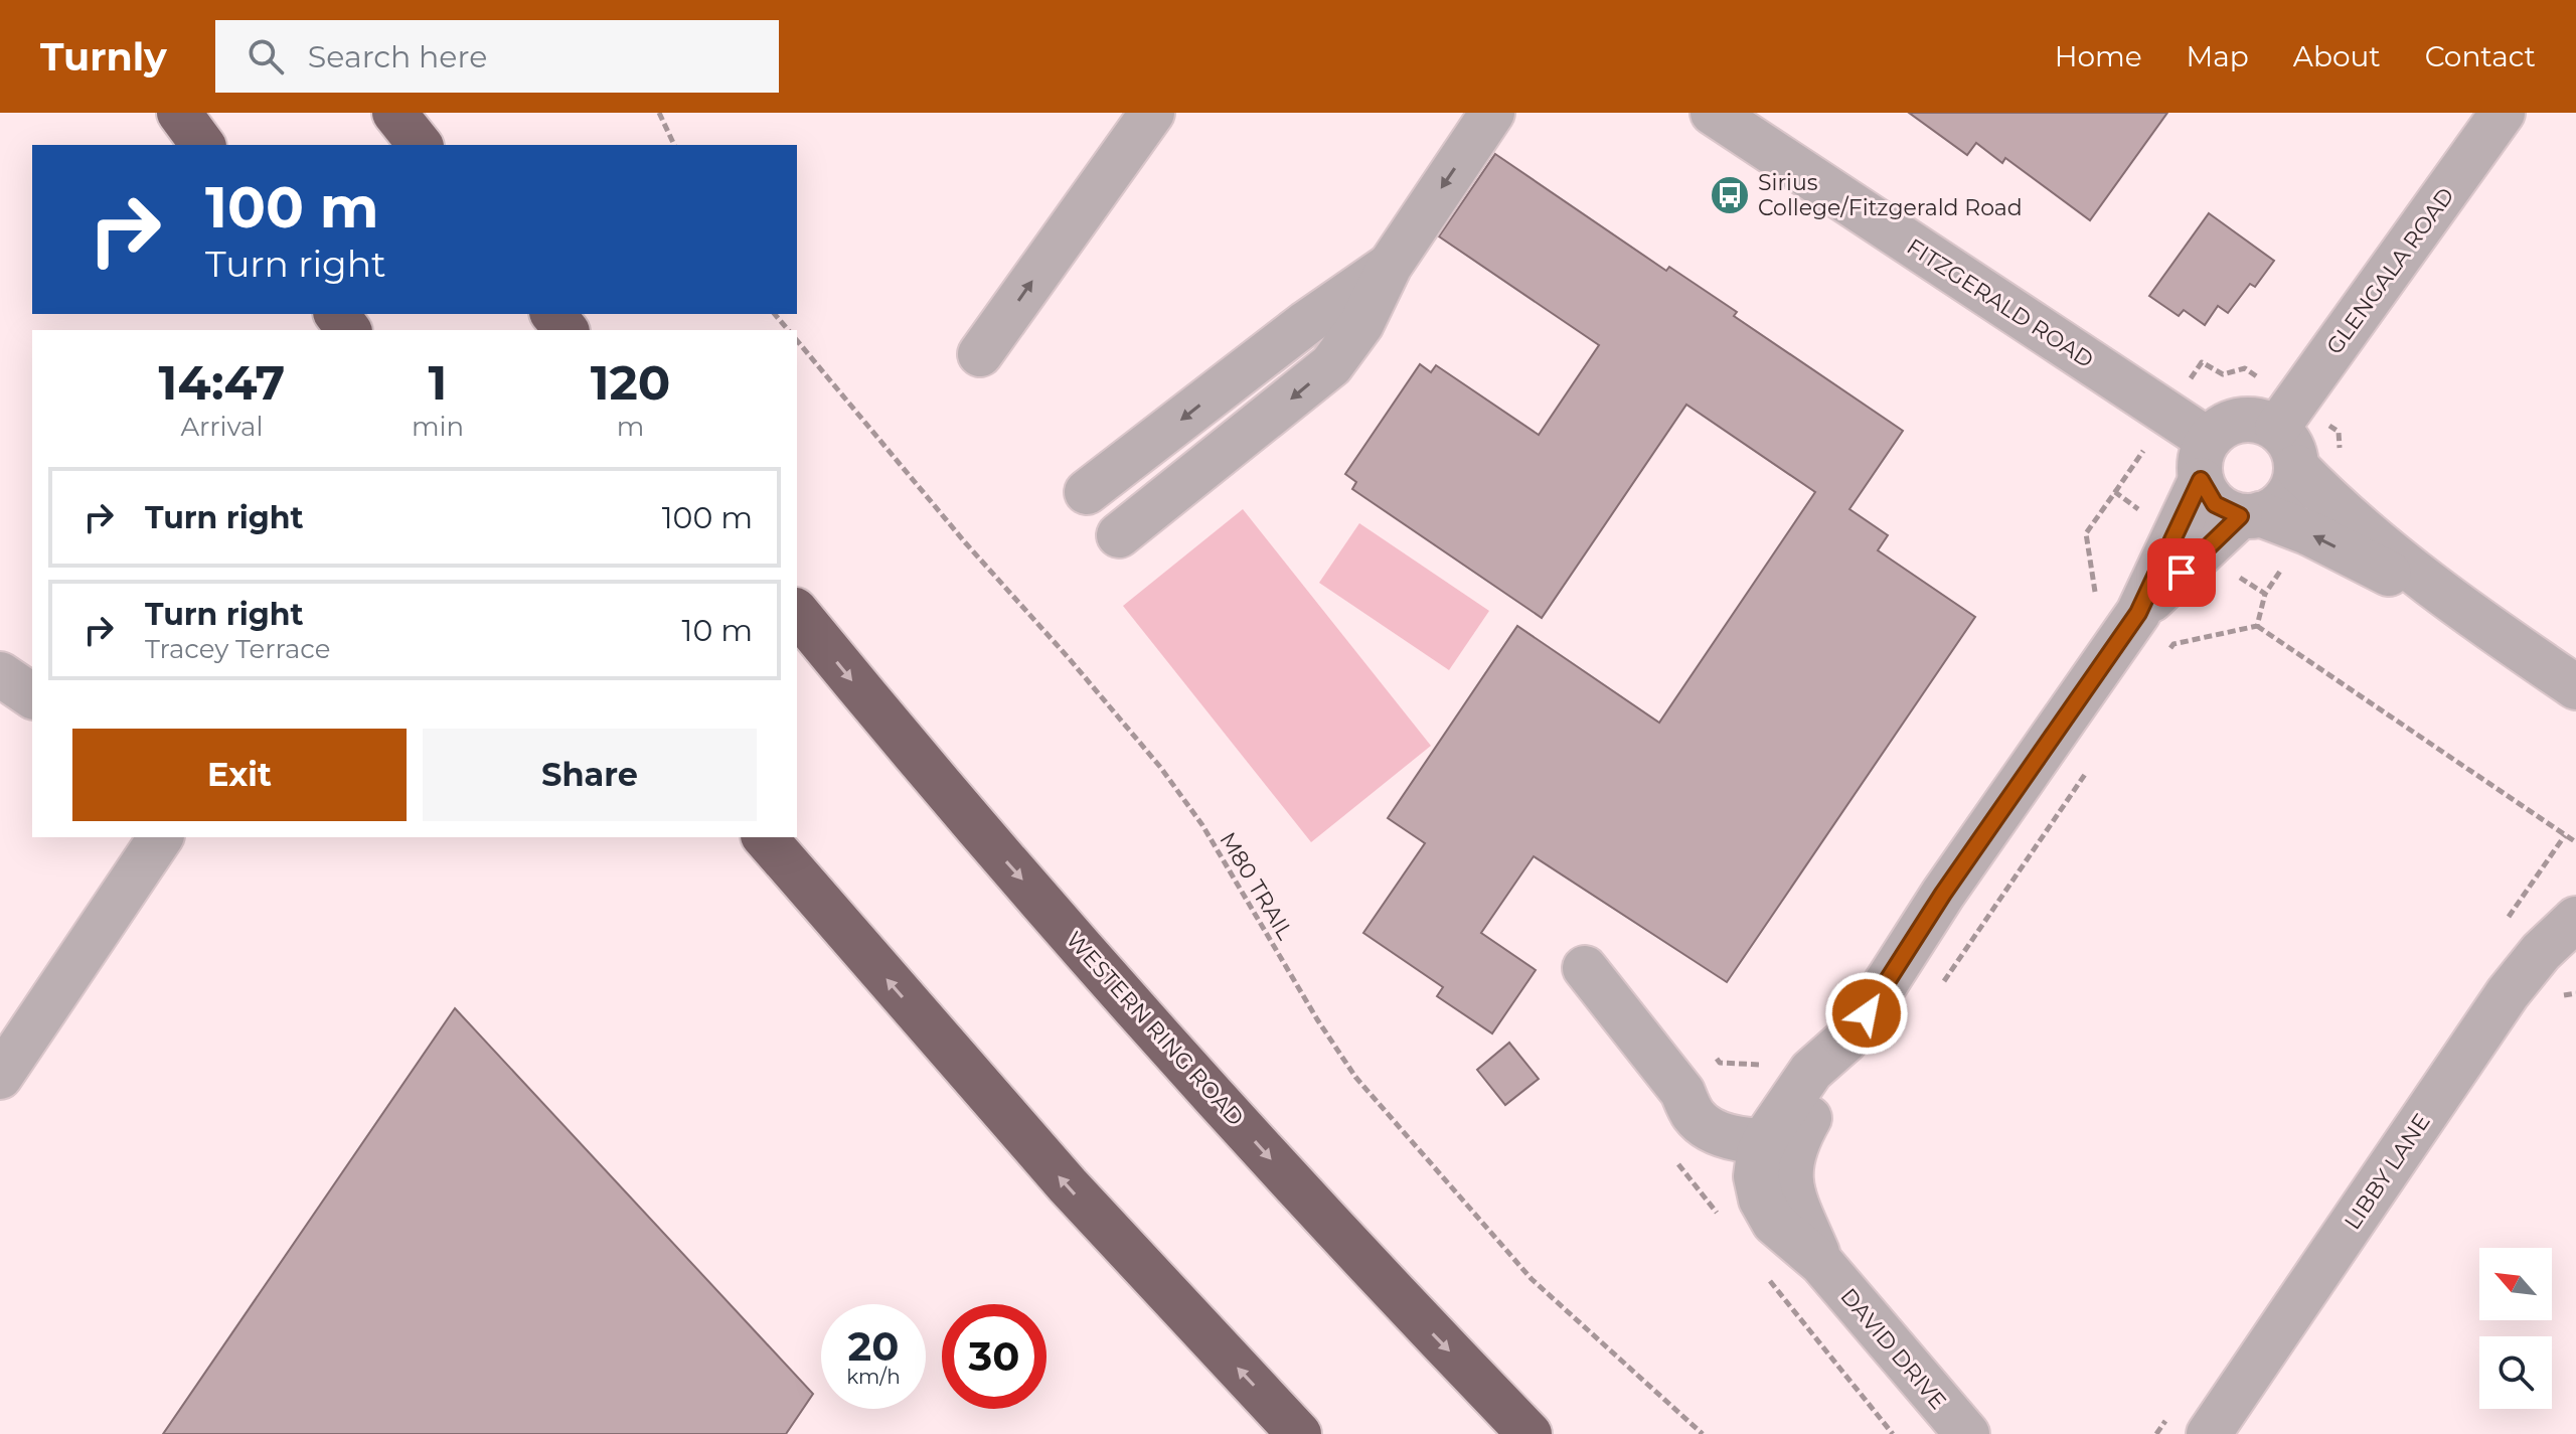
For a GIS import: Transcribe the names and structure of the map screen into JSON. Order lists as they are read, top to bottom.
{
  "streets": {
    "highway": ["WESTERN RING ROAD"],
    "street": [
      "GLENGALA ROAD",
      "FITZGERALD ROAD",
      "LIBBY LANE",
      "DAVID DRIVE"
    ],
    "path": ["M80 TRAIL"]
  },
  "crossings": [
    ["GLENGALA ROAD", "FITZGERALD ROAD"]
  ],
  "places": {
    "bus stop": ["Sirius College/Fitzgerald Road"]
  },
  "north": "top left",
  "page": {
    "header": "Turnly",
    "search": "Search here",
    "nav": [
      "Home",
      "Map",
      "About",
      "Contact"
    ],
    "turn": ["100 m", "Turn right"],
    "eta": [
      "14:47",
      "Arrival",
      "1",
      "min",
      "120",
      "m"
    ],
    "list": [
      {
        "name": "Turn right",
        "value": "100 m"
      },
      {
        "name": "Turn right",
        "note": "Tracey Terrace",
        "value": "10 m"
      }
    ],
    "buttons": ["Exit", "Share"],
    "speed": "20 km/h",
    "limit": "30"
  }
}
